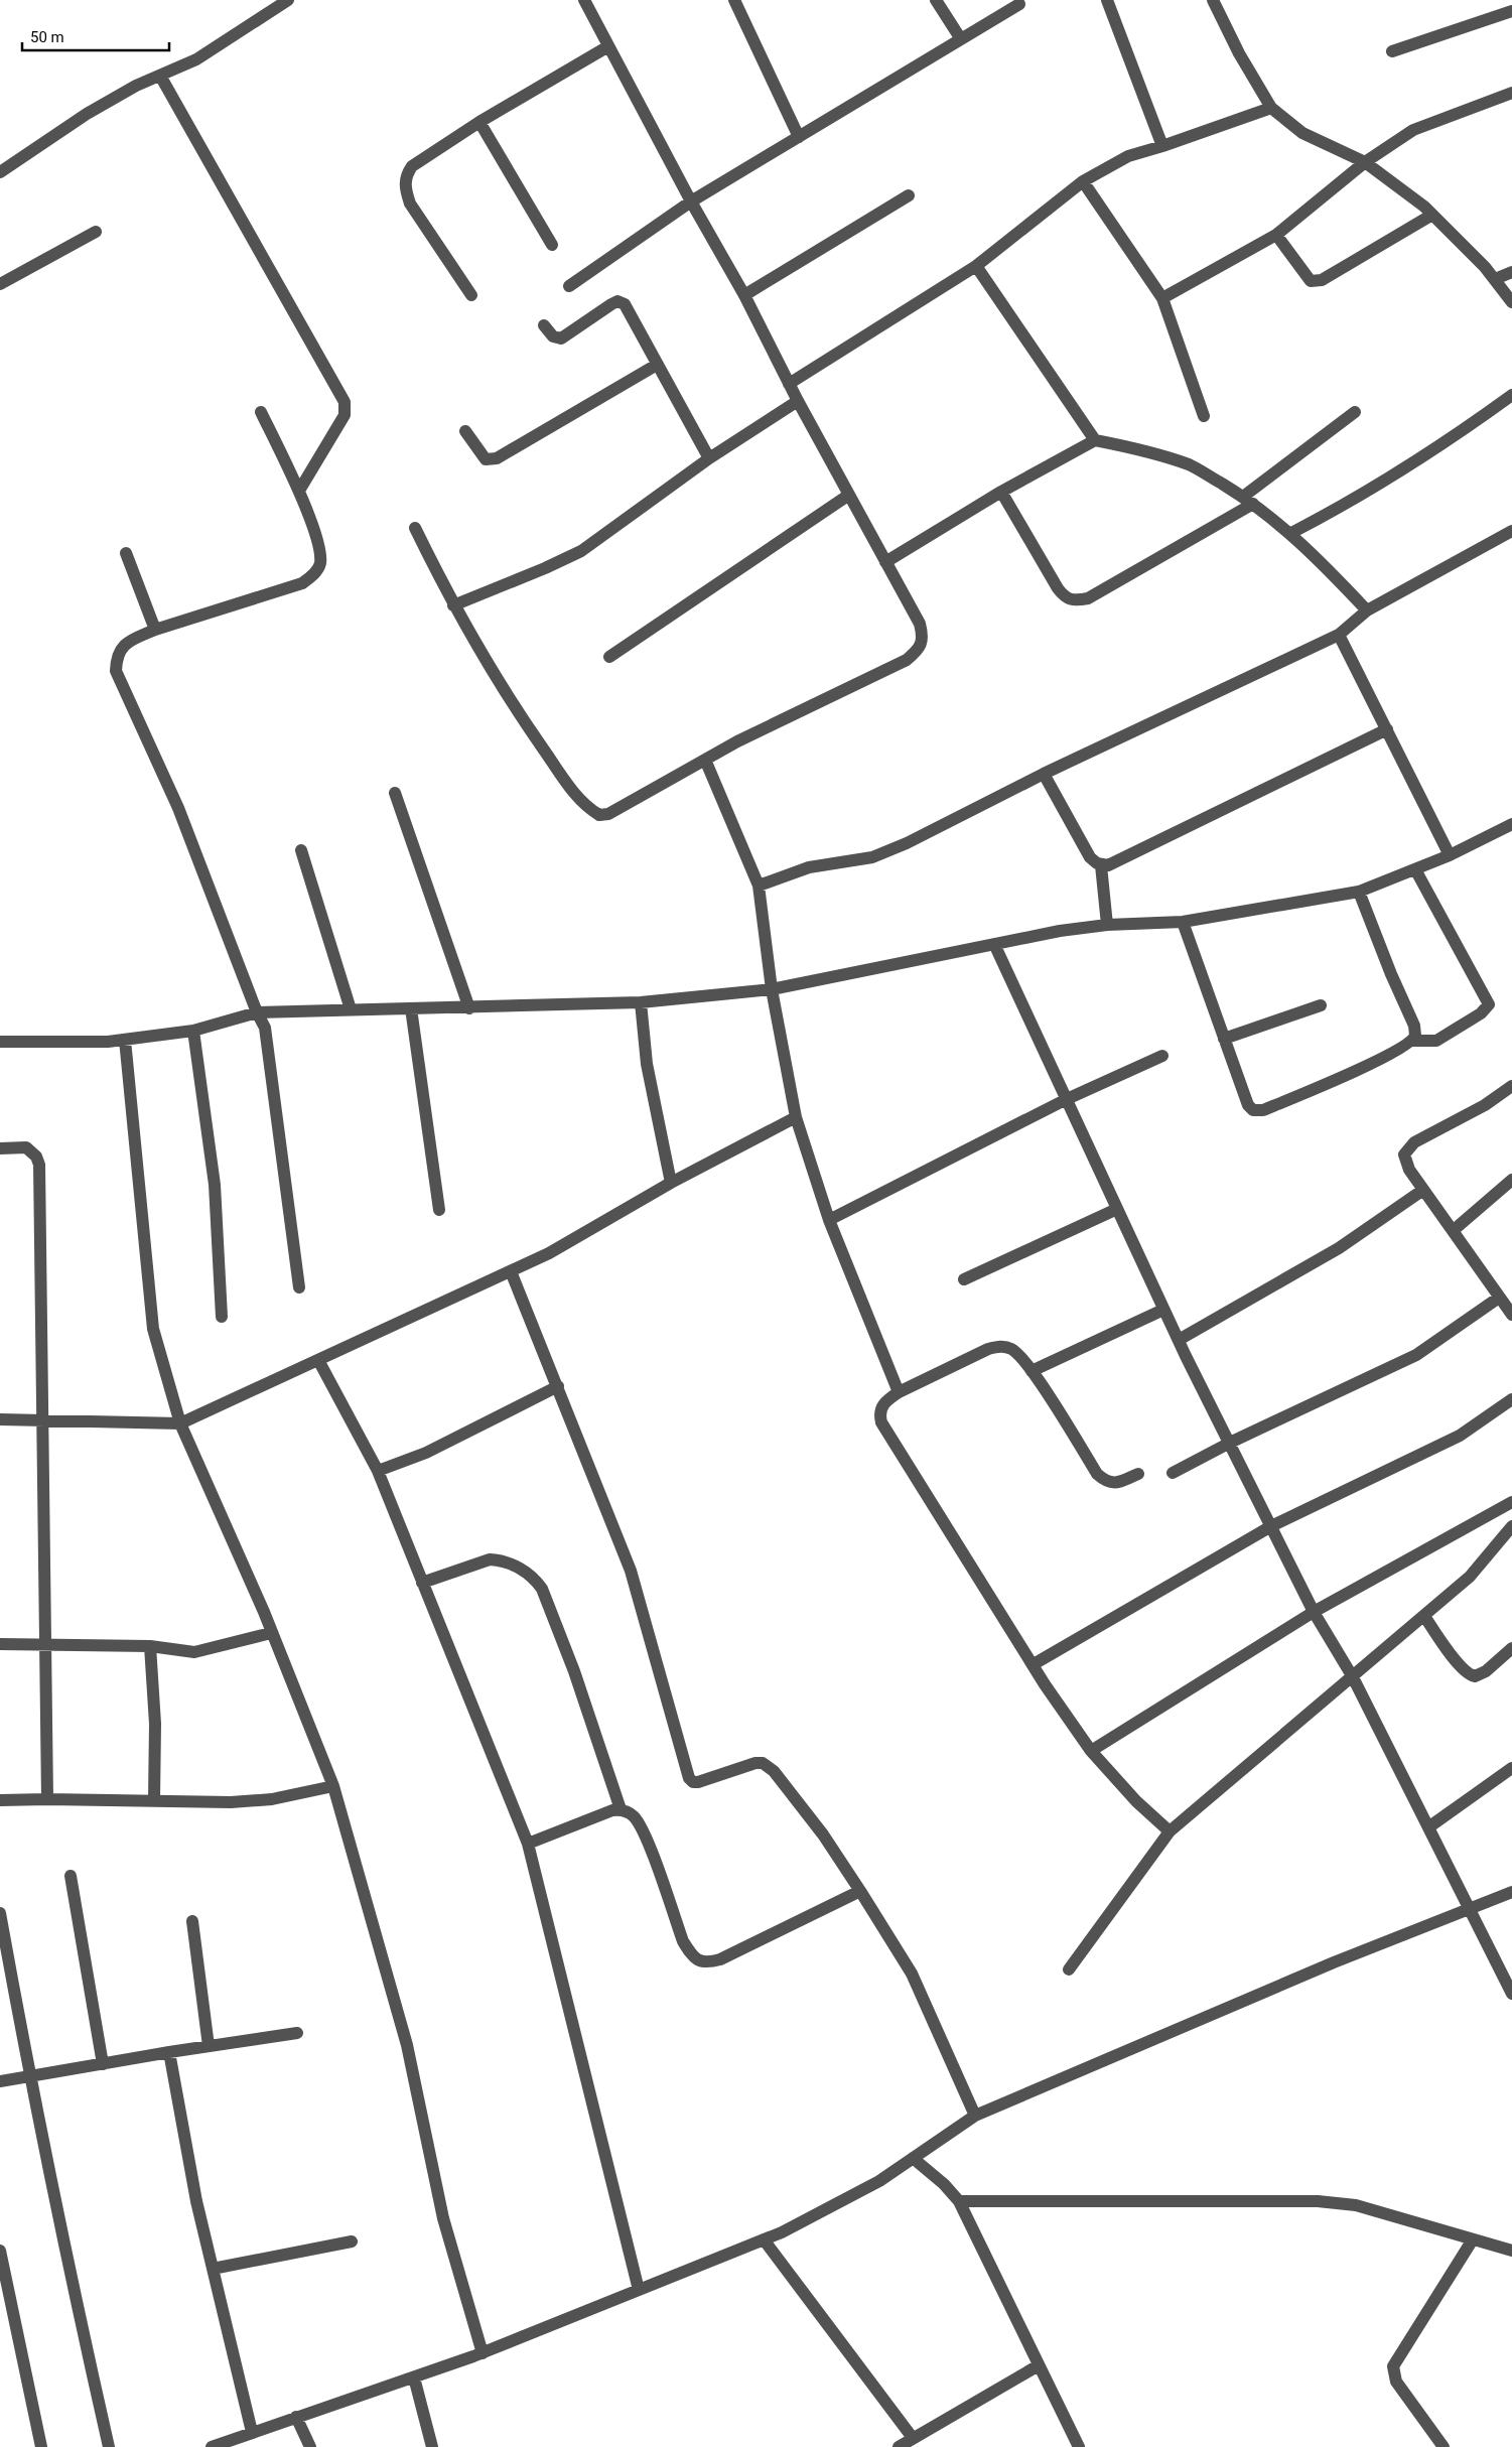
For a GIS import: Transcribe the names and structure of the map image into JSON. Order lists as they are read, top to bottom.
{
  "scale_bar": "50 m"
}
